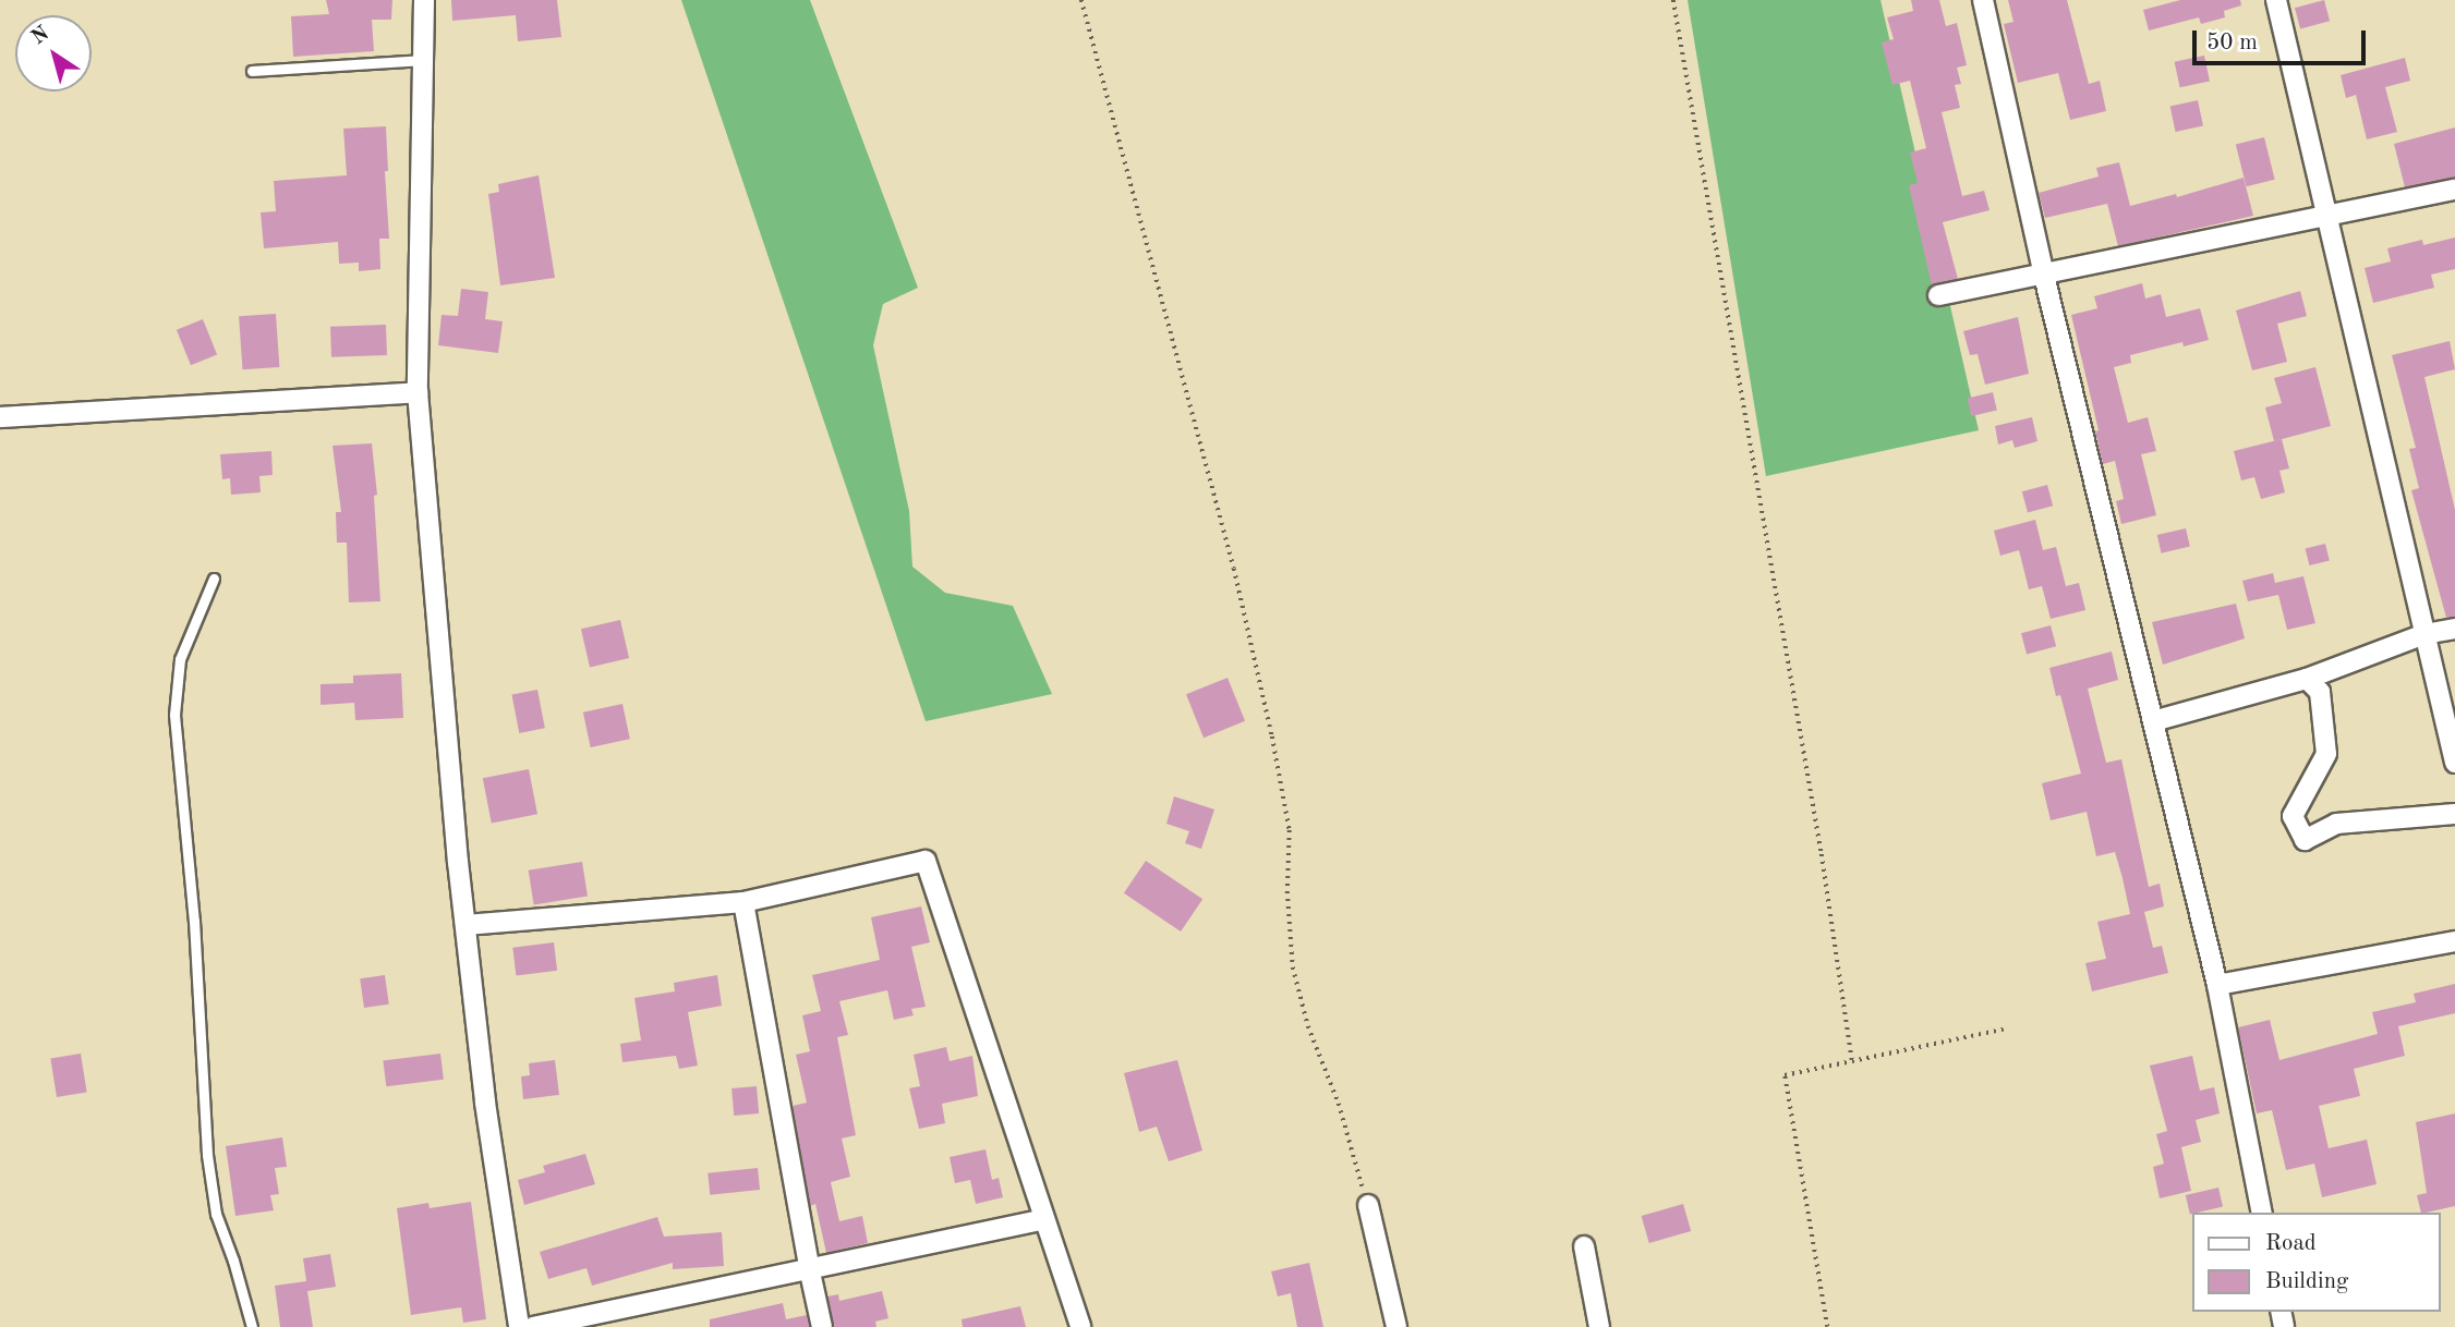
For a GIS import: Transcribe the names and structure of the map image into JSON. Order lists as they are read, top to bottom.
{
  "legend": ["Road", "Building"],
  "scale_bar": "50 m",
  "north": "top left"
}
